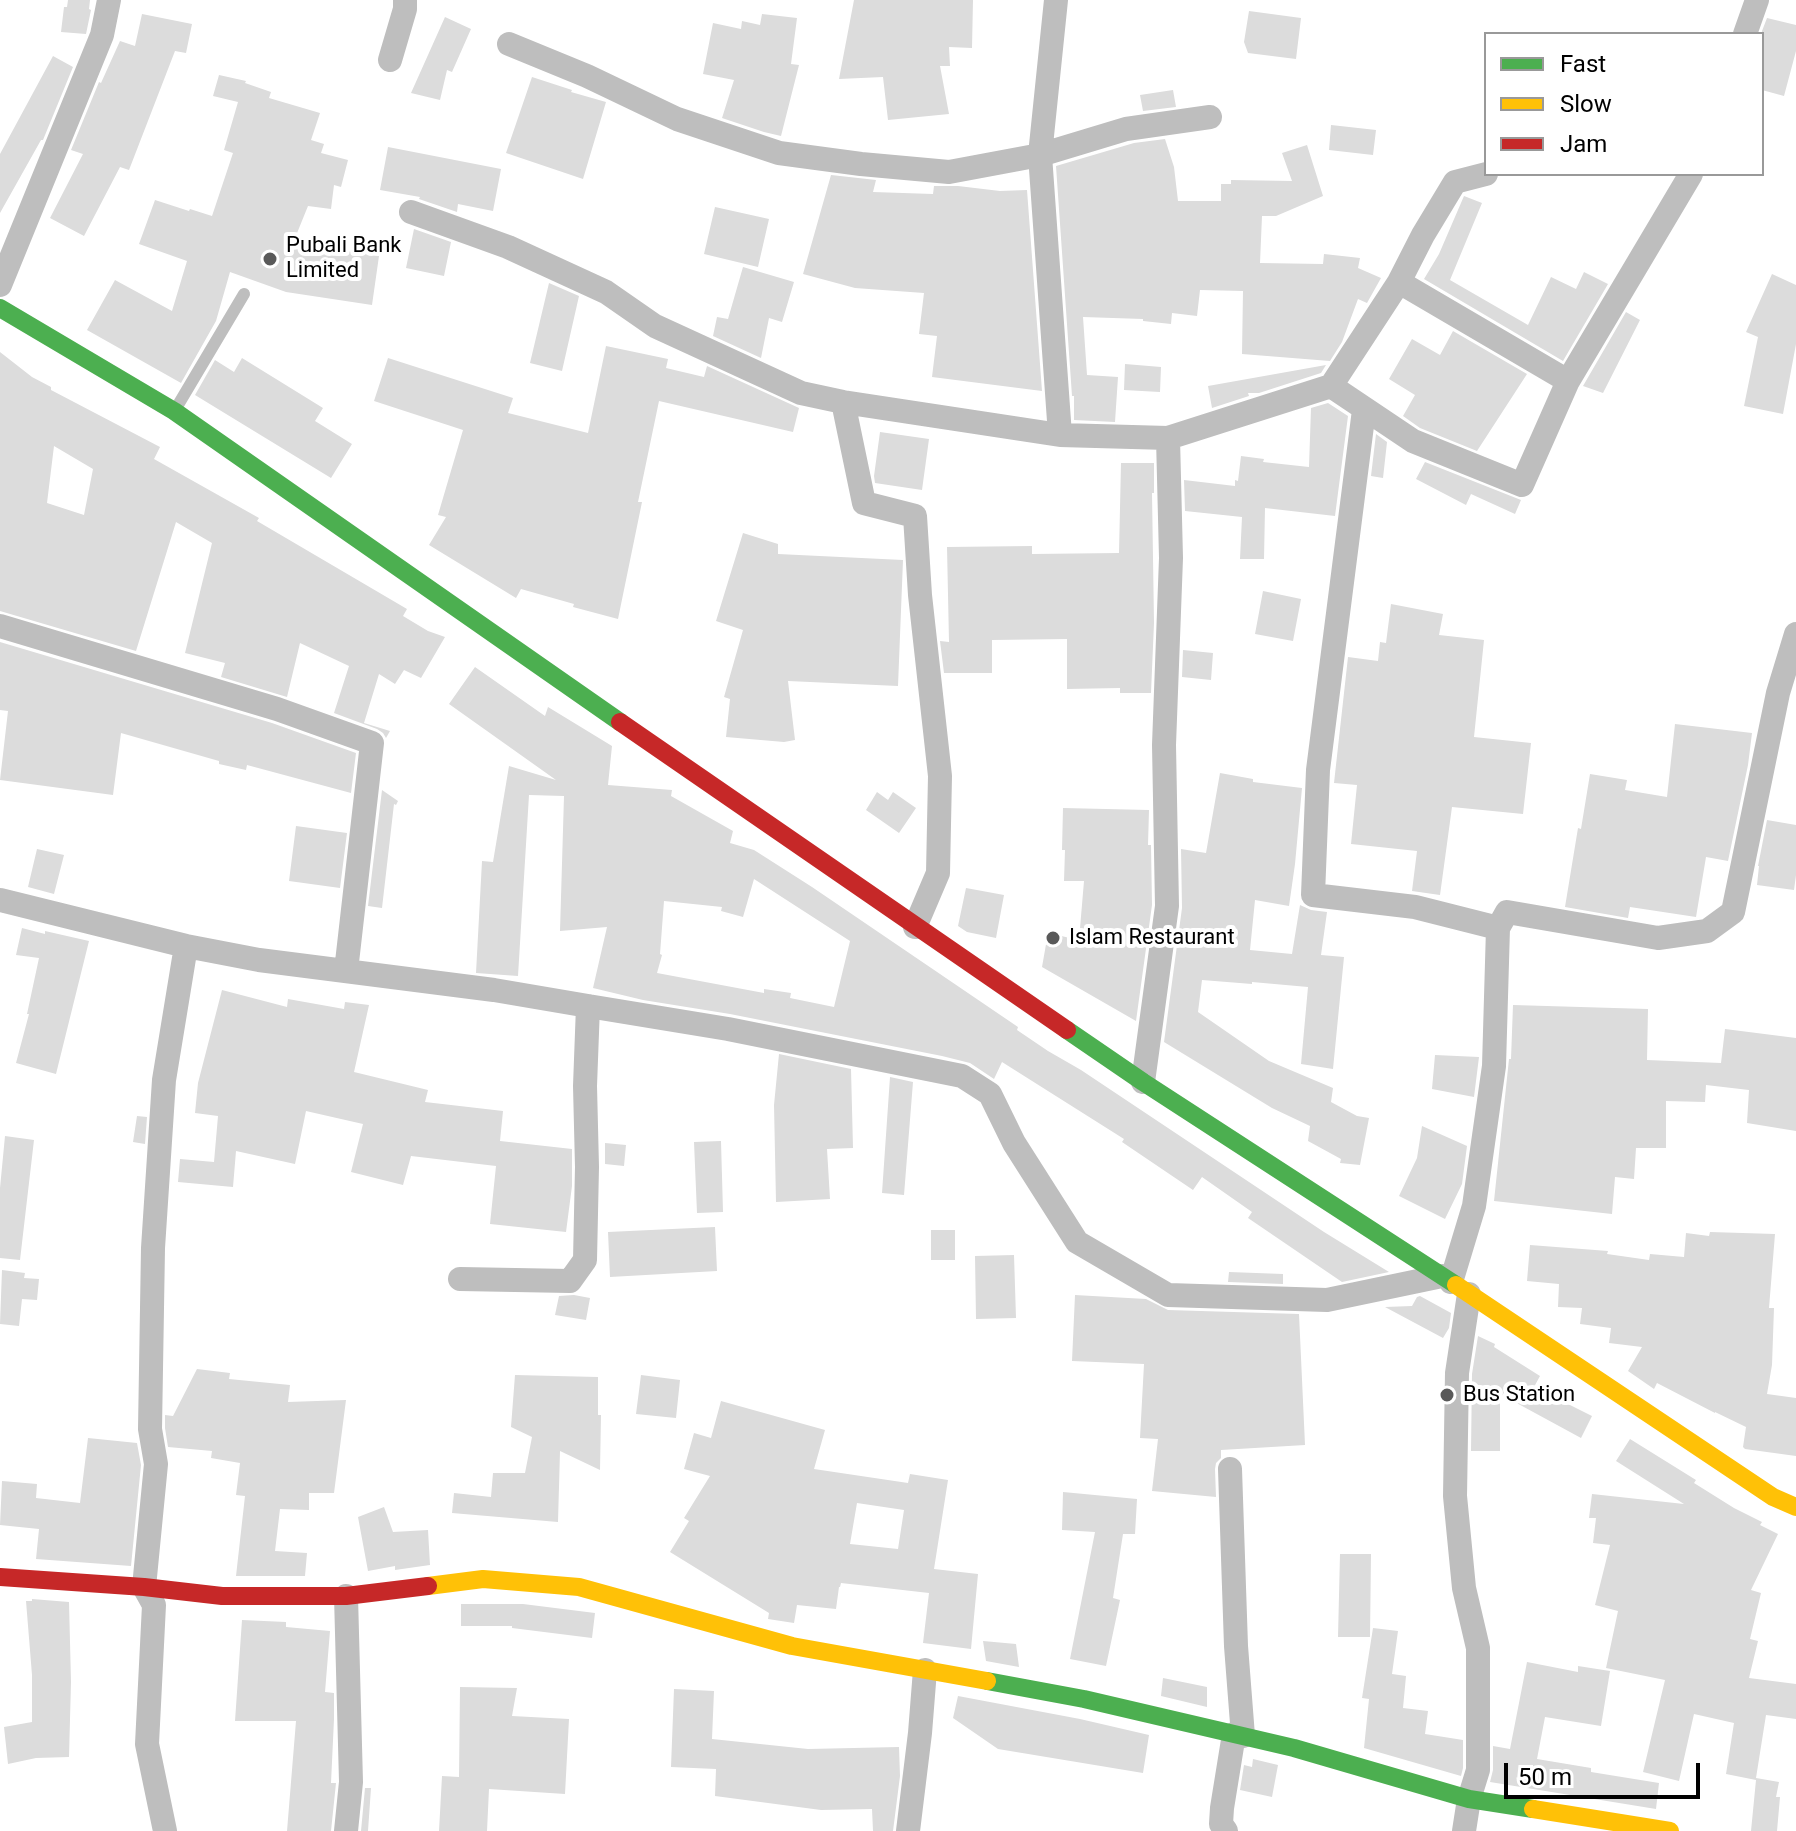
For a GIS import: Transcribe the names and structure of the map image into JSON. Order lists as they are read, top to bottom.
{
  "places": ["Pubali Bank Limited", "Islam Restaurant", "Bus Station"],
  "legend": ["Fast", "Slow", "Jam"],
  "scale_bar": "50 m"
}
